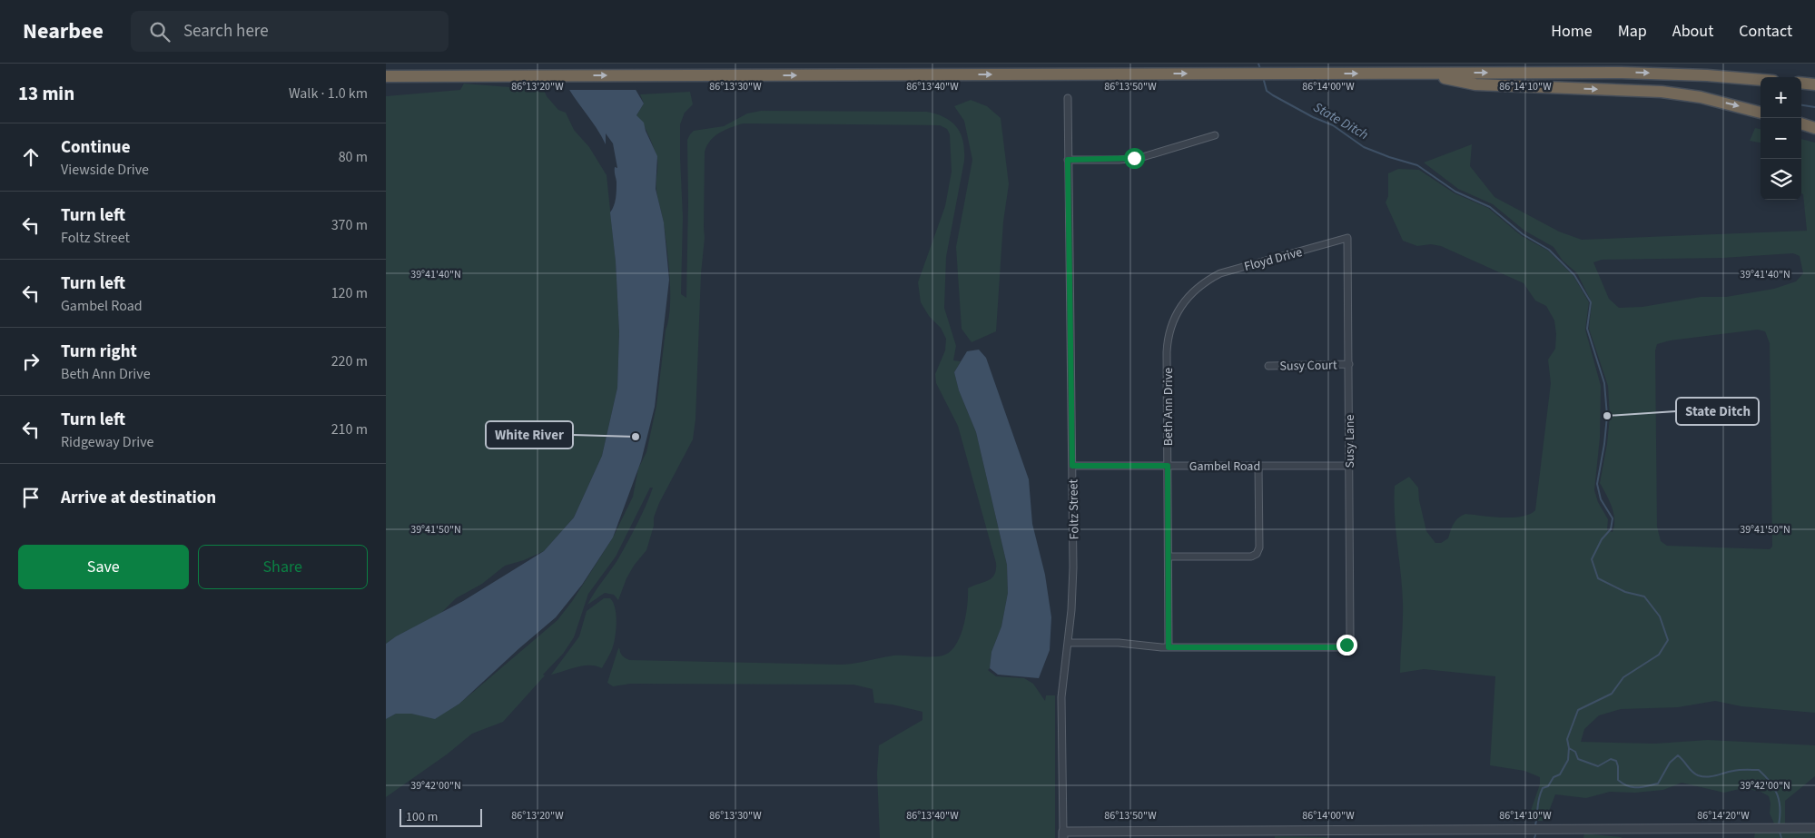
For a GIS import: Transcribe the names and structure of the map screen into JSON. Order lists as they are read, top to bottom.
{
  "streets": {
    "street": [
      "Floyd Drive",
      "Susy Court",
      "Beth Ann Drive",
      "Susy Lane",
      "Gambel Road",
      "Foltz Street"
    ]
  },
  "crossings": [
    ["Floyd Drive", "Beth Ann Drive"],
    ["Floyd Drive", "Susy Lane"],
    ["Susy Court", "Susy Lane"],
    ["Beth Ann Drive", "Susy Lane"],
    ["Beth Ann Drive", "Gambel Road"],
    ["Susy Lane", "Gambel Road"],
    ["Gambel Road", "Foltz Street"]
  ],
  "water": ["State Ditch"],
  "places": ["State Ditch", "White River"],
  "scale_bar": "100 m",
  "page": {
    "header": "Nearbee",
    "search": "Search here",
    "nav": [
      "Home",
      "Map",
      "About",
      "Contact"
    ],
    "heading": ["13 min", "Walk · 1.0 km"],
    "map_buttons": ["+", "−"],
    "list": [
      ["Continue", "Viewside Drive", "80 m"],
      ["Turn left", "Foltz Street", "370 m"],
      ["Turn left", "Gambel Road", "120 m"],
      ["Turn right", "Beth Ann Drive", "220 m"],
      ["Turn left", "Ridgeway Drive", "210 m"],
      "Arrive at destination"
    ],
    "buttons": ["Save", "Share"],
    "scale": "100 m"
  },
  "coordinates": [
    "86°13'20\"W",
    "86°13'30\"W",
    "86°13'40\"W",
    "86°13'50\"W",
    "86°14'00\"W",
    "86°14'10\"W",
    "39°41'40\"N",
    "39°41'50\"N",
    "39°42'00\"N",
    "86°14'20\"W"
  ]
}
